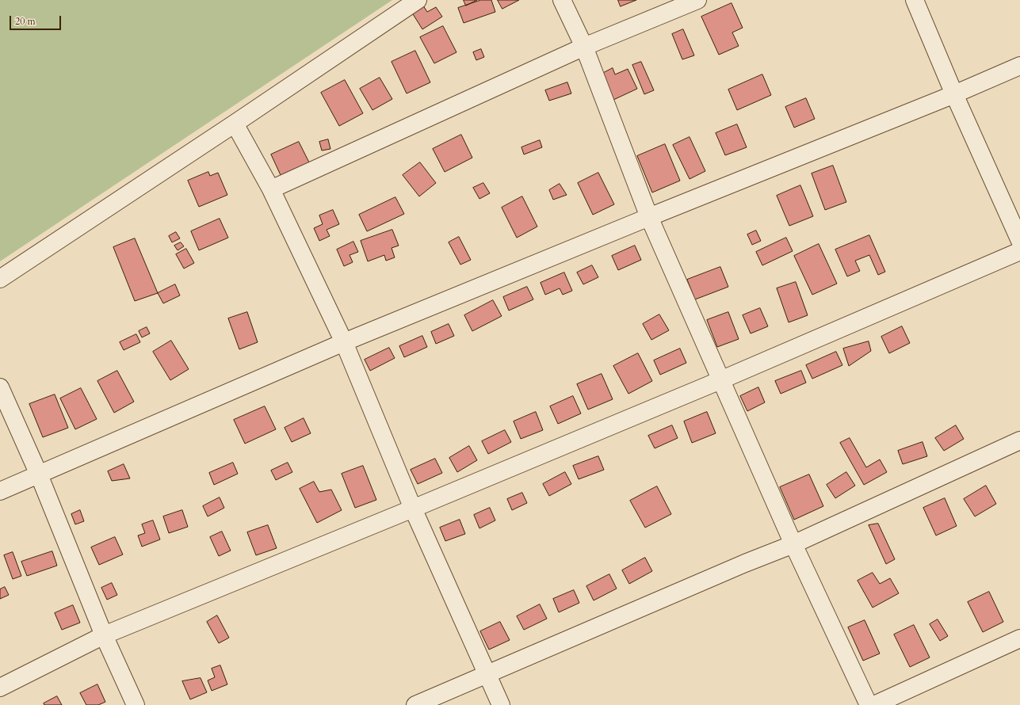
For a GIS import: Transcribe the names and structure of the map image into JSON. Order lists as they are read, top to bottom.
{
  "scale_bar": "20 m"
}
